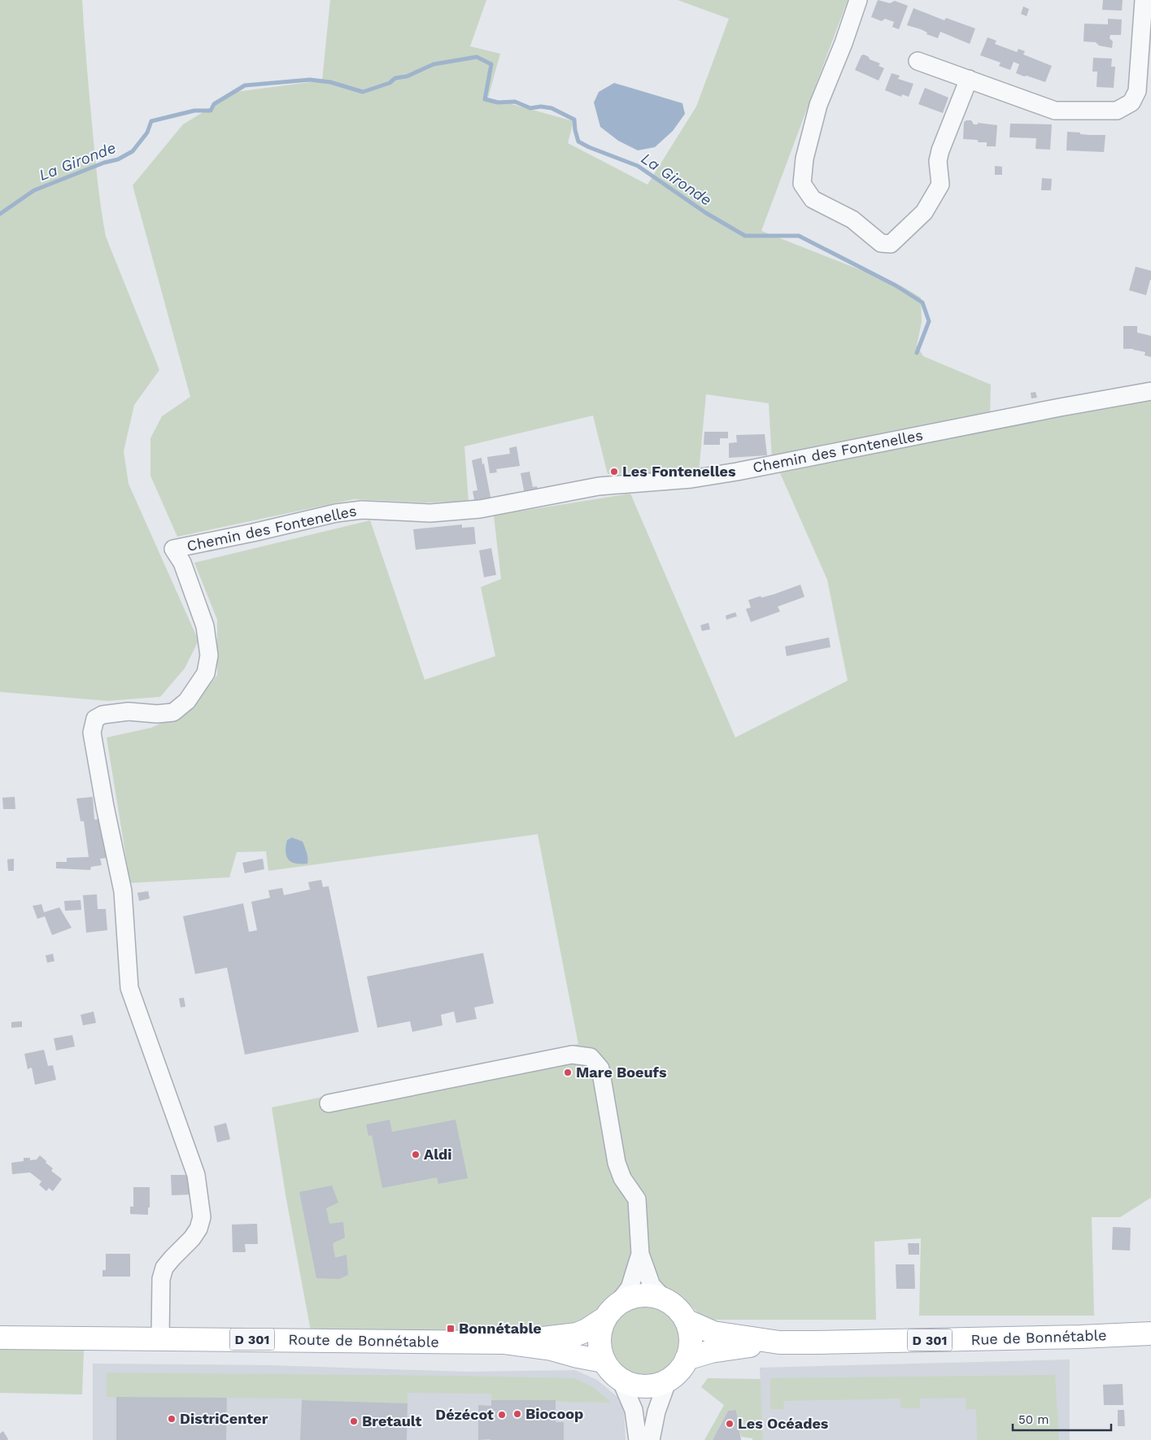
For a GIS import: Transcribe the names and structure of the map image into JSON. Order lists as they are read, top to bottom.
{
  "streets": {
    "main road": ["Rue de Bonnétable", "D 301", "Route de Bonnétable"],
    "street": ["Chemin des Fontenelles"]
  },
  "crossings": [
    ["Chemin des Fontenelles", "Route de Bonnétable"],
    ["Rue de Bonnétable", "D 301"],
    ["D 301", "Route de Bonnétable"]
  ],
  "water": ["La Gironde"],
  "places": {
    "other": [
      "Les Fontenelles",
      "Mare Boeufs",
      "Aldi",
      "Biocoop",
      "Dézécot",
      "DistriCenter",
      "Bretault",
      "Les Océades"
    ],
    "transit": ["Bonnétable"]
  },
  "scale_bar": "50 m"
}
